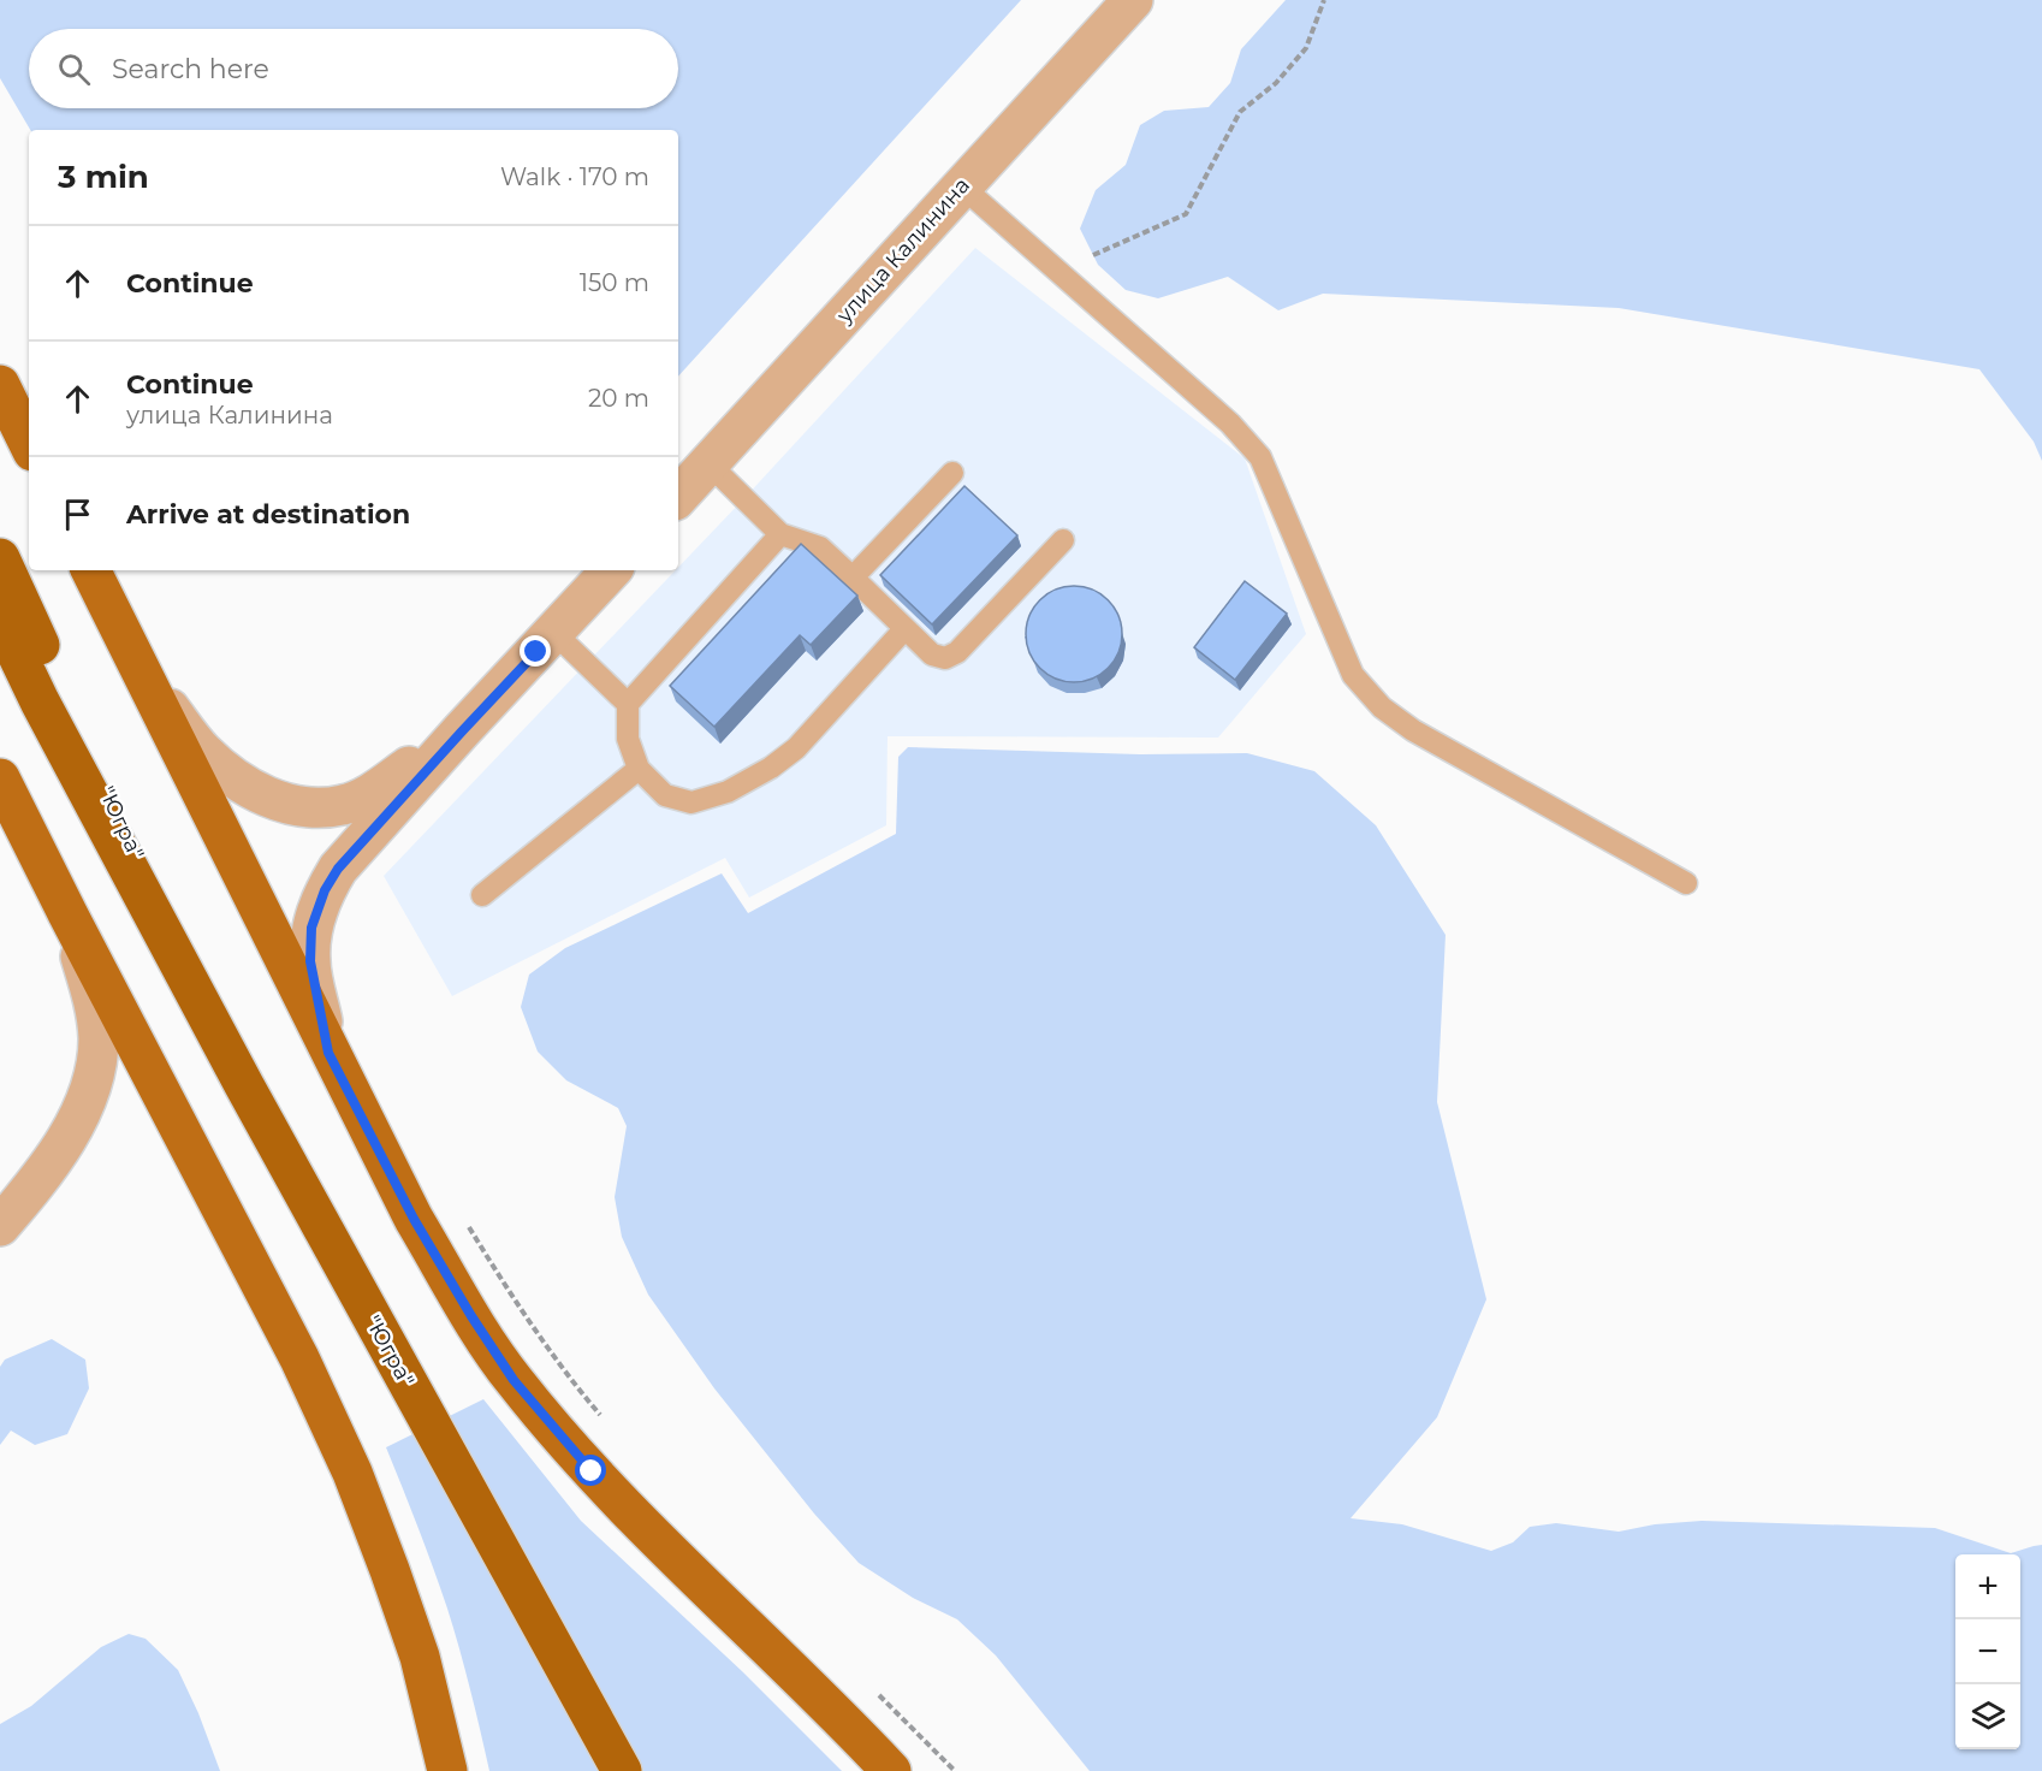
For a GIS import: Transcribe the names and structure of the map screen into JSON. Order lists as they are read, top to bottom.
{
  "streets": {
    "highway": ["\"Югра\""],
    "street": ["улица Калинина"]
  },
  "page": {
    "search": "Search here",
    "heading": ["3 min", "Walk · 170 m"],
    "list": [
      ["Continue", "150 m"],
      ["Continue", "улица Калинина", "20 m"],
      "Arrive at destination"
    ],
    "map_buttons": ["+", "−"]
  }
}
